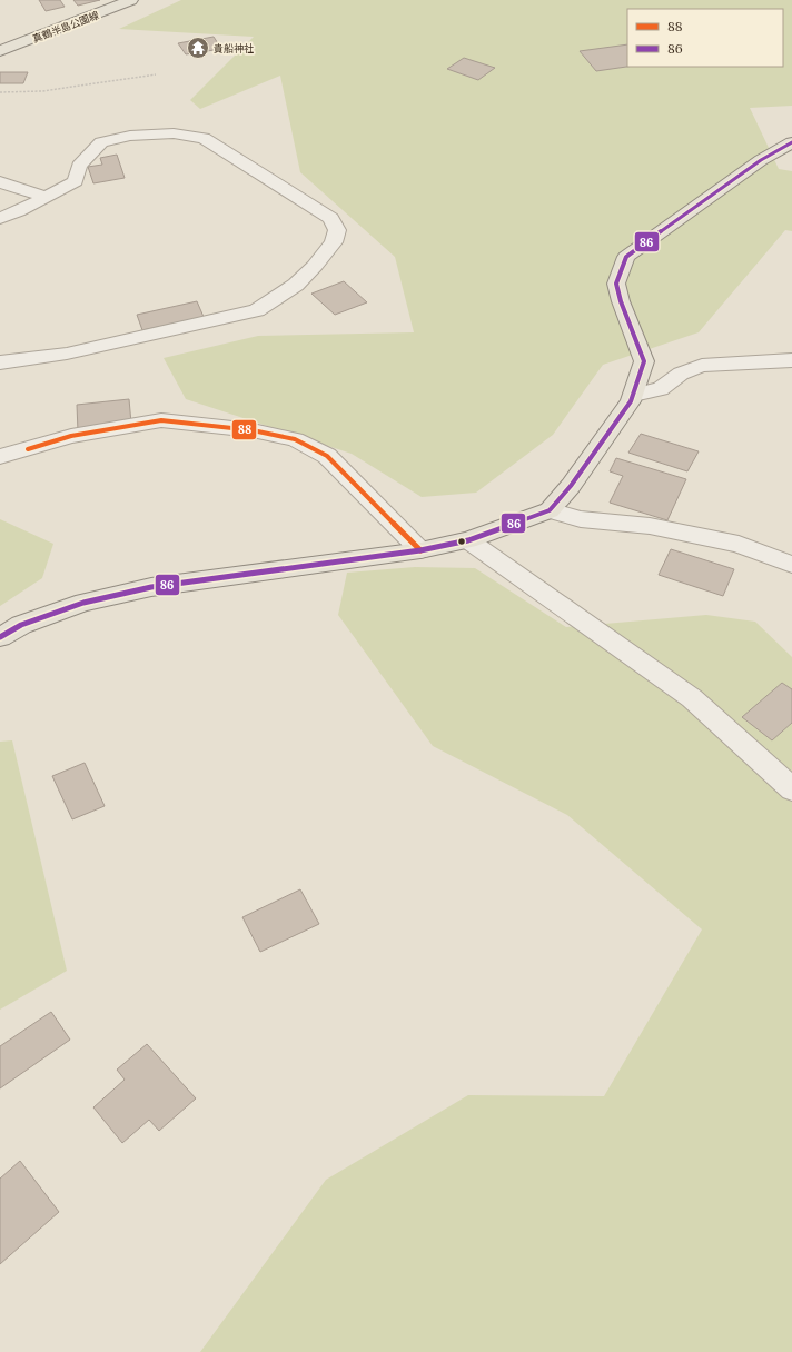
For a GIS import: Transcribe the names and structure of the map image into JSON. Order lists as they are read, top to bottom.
{
  "streets": {
    "main road": ["真鶴半島公園線"]
  },
  "places": {
    "temple": ["貴船神社"]
  },
  "lines": ["transit line 86", "transit line 88"],
  "legend": ["88", "86"]
}
